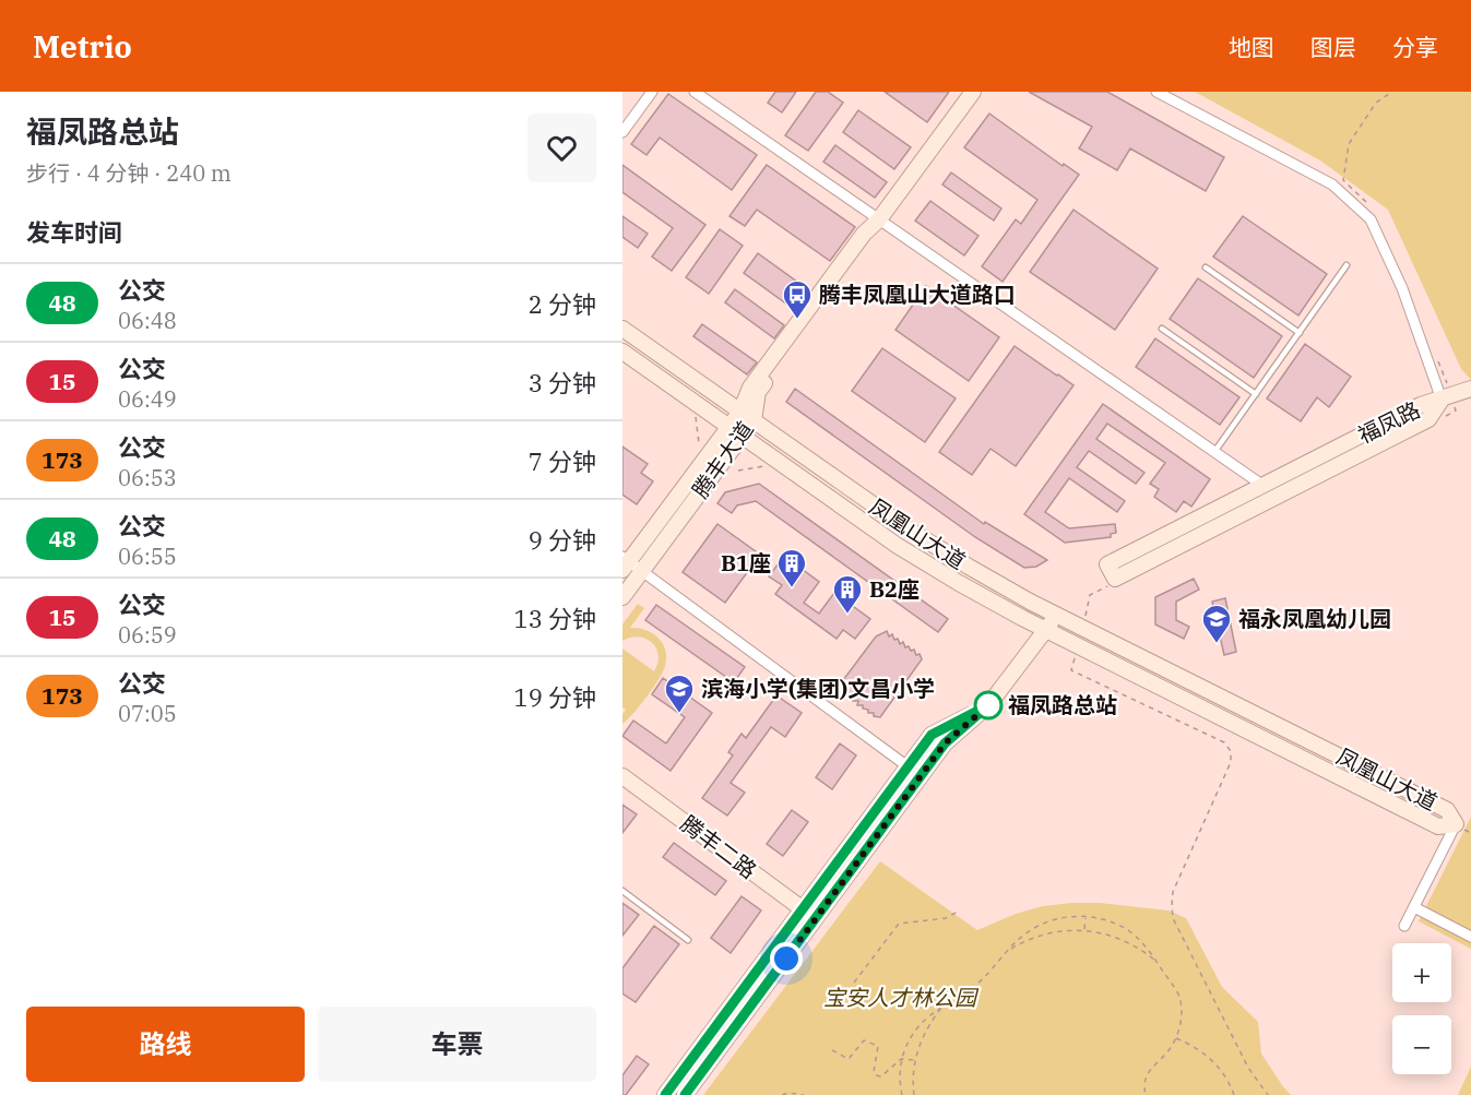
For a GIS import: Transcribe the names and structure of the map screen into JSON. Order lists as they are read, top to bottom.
{
  "streets": {
    "main road": [
      "福凤路",
      "腾丰大道",
      "凤凰山大道",
      "腾丰二路"
    ]
  },
  "crossings": [
    ["腾丰大道", "凤凰山大道"]
  ],
  "parks": ["宝安人才林公园"],
  "places": {
    "bus stop": ["腾丰凤凰山大道路口"],
    "building": ["B1座", "B2座"],
    "school or university": ["福永凤凰幼儿园", "滨海小学(集团)文昌小学"],
    "other": ["福凤路总站"]
  },
  "lines": ["bus line 48"],
  "page": {
    "header": "Metrio",
    "nav": ["地图", "图层", "分享"],
    "heading": [
      ["福凤路总站", "步行 · 4 分钟 · 240 m"],
      "发车时间"
    ],
    "list": [
      {
        "mark": "48",
        "name": "公交",
        "note": "06:48",
        "value": "2 分钟"
      },
      {
        "mark": "15",
        "name": "公交",
        "note": "06:49",
        "value": "3 分钟"
      },
      {
        "mark": "173",
        "name": "公交",
        "note": "06:53",
        "value": "7 分钟"
      },
      {
        "mark": "48",
        "name": "公交",
        "note": "06:55",
        "value": "9 分钟"
      },
      {
        "mark": "15",
        "name": "公交",
        "note": "06:59",
        "value": "13 分钟"
      },
      {
        "mark": "173",
        "name": "公交",
        "note": "07:05",
        "value": "19 分钟"
      }
    ],
    "map_buttons": ["+", "−"],
    "buttons": ["路线", "车票"]
  }
}
